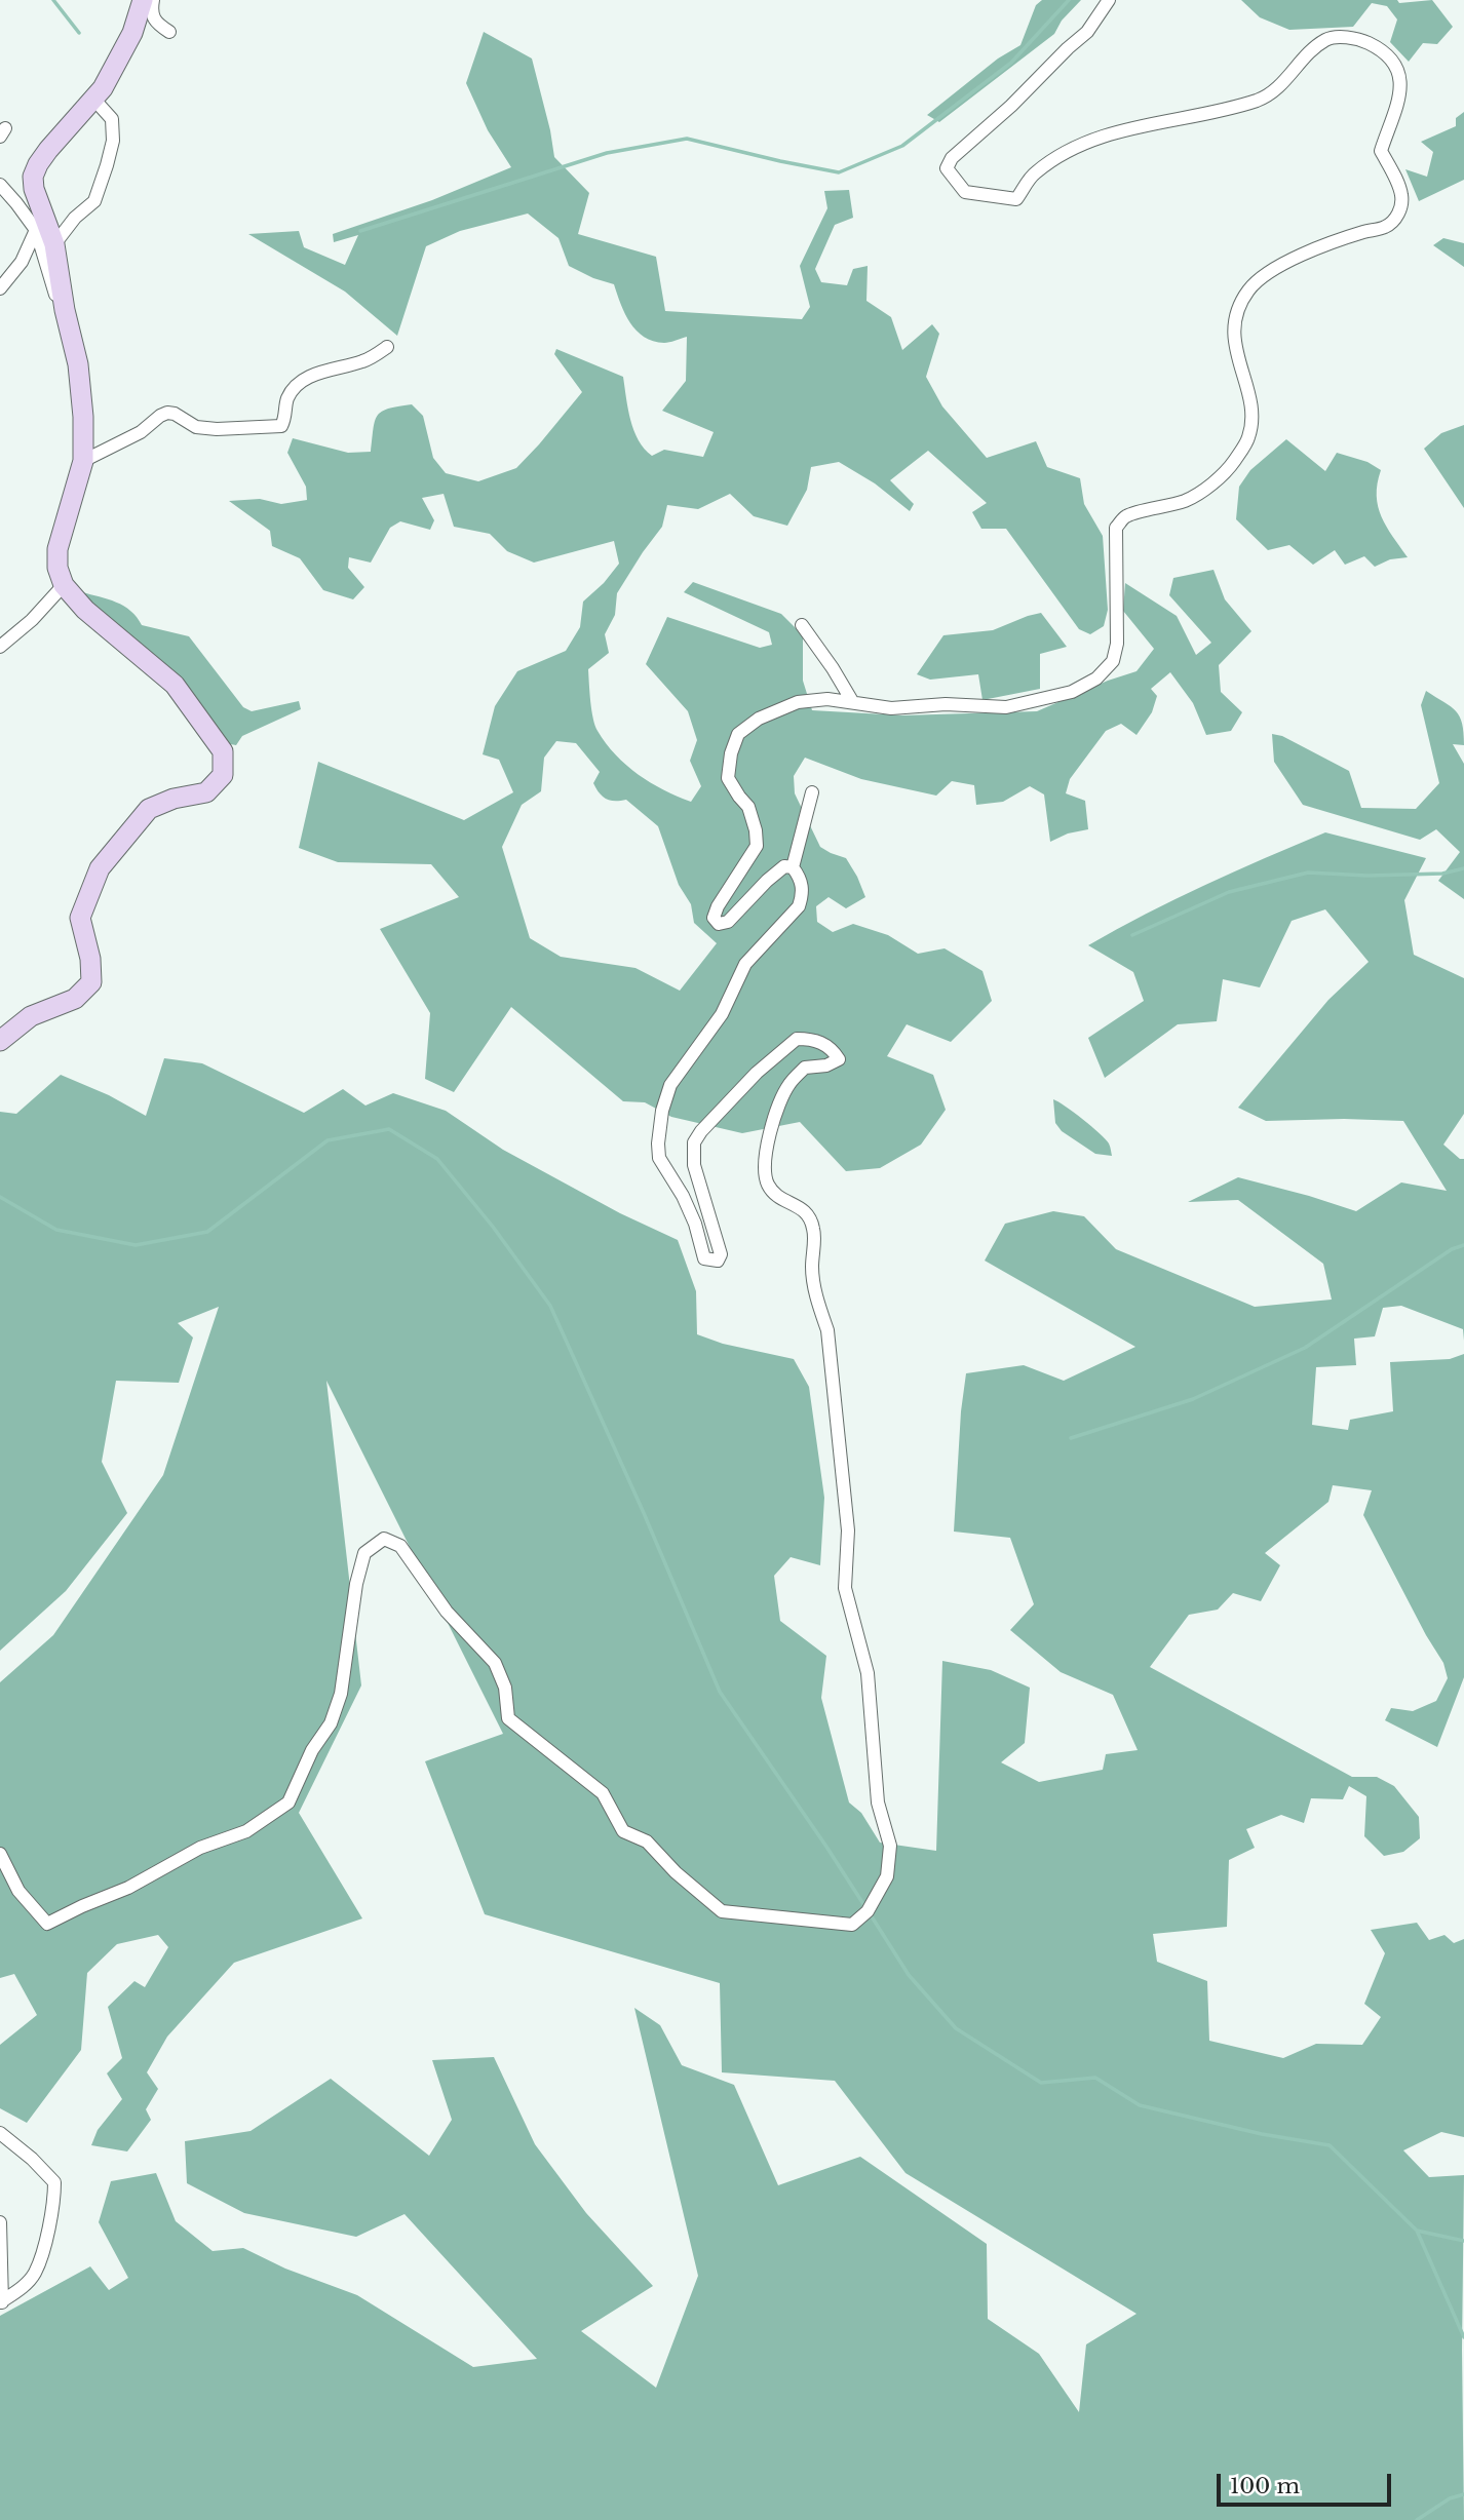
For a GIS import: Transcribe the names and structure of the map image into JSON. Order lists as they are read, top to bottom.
{
  "scale_bar": "100 m"
}
